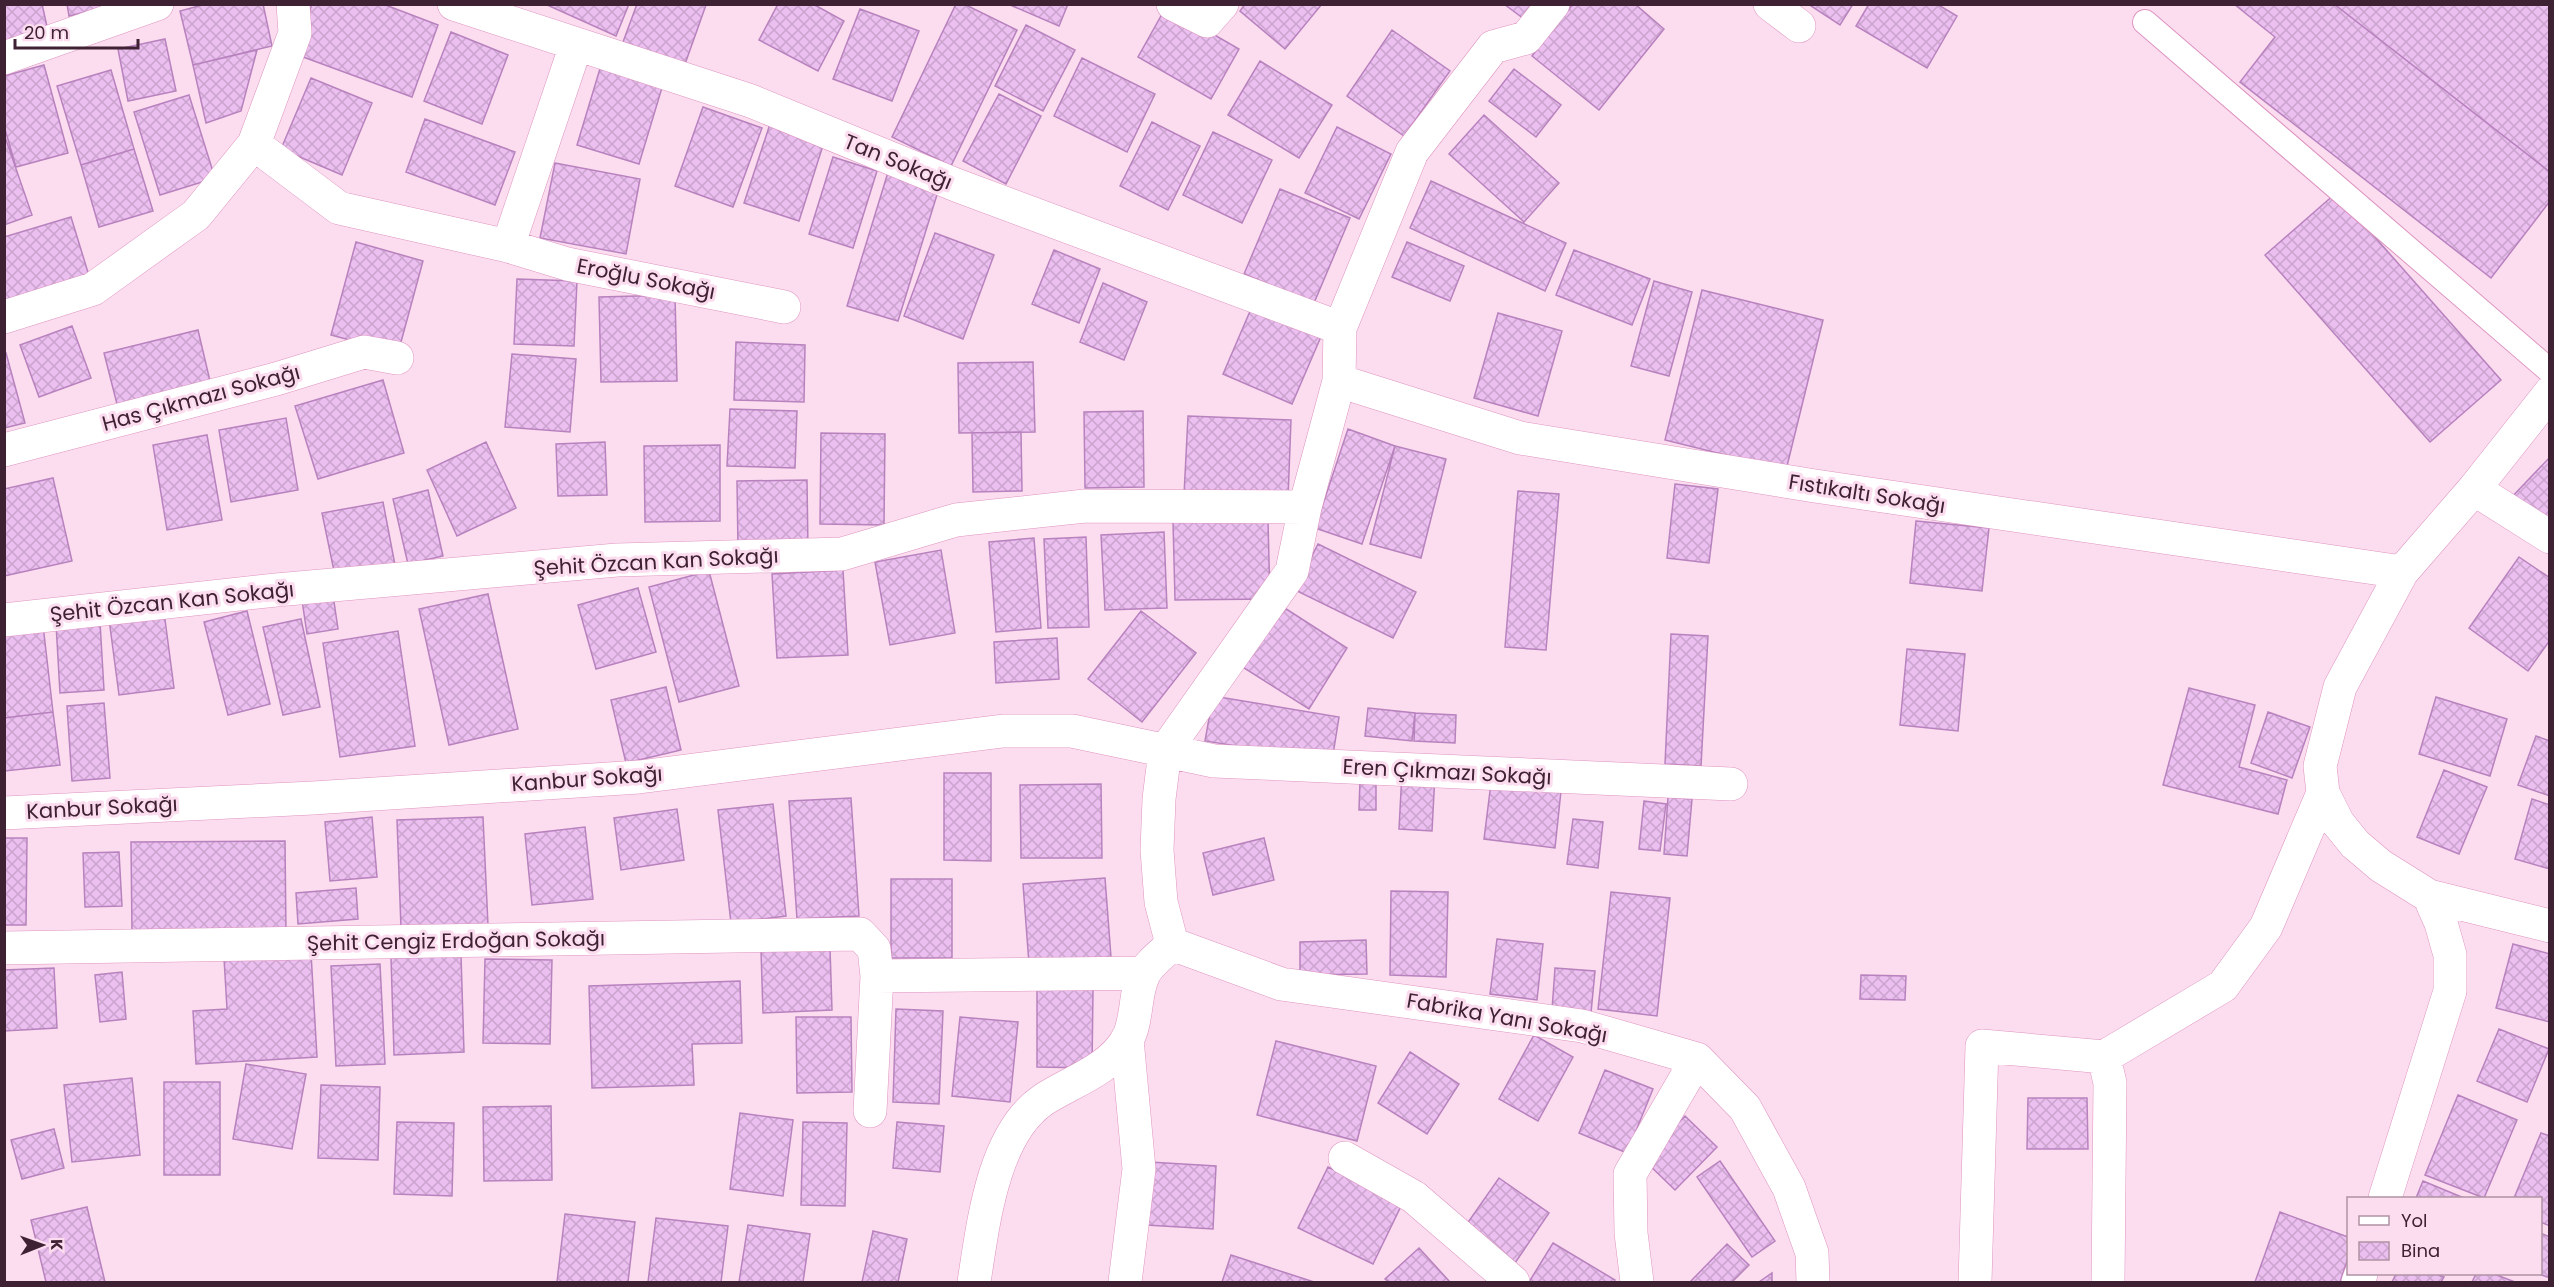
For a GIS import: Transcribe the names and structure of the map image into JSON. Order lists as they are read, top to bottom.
{
  "streets": {
    "street": [
      "Tan Sokağı",
      "Eroğlu Sokağı",
      "Has Çıkmazı Sokağı",
      "Fıstıkaltı Sokağı",
      "Şehit Özcan Kan Sokağı",
      "Eren Çıkmazı Sokağı",
      "Kanbur Sokağı",
      "Şehit Cengiz Erdoğan Sokağı",
      "Fabrika Yanı Sokağı"
    ]
  },
  "crossings": [
    ["Eren Çıkmazı Sokağı", "Kanbur Sokağı"]
  ],
  "legend": ["Yol", "Bina"],
  "scale_bar": "20 m",
  "north": "right"
}
